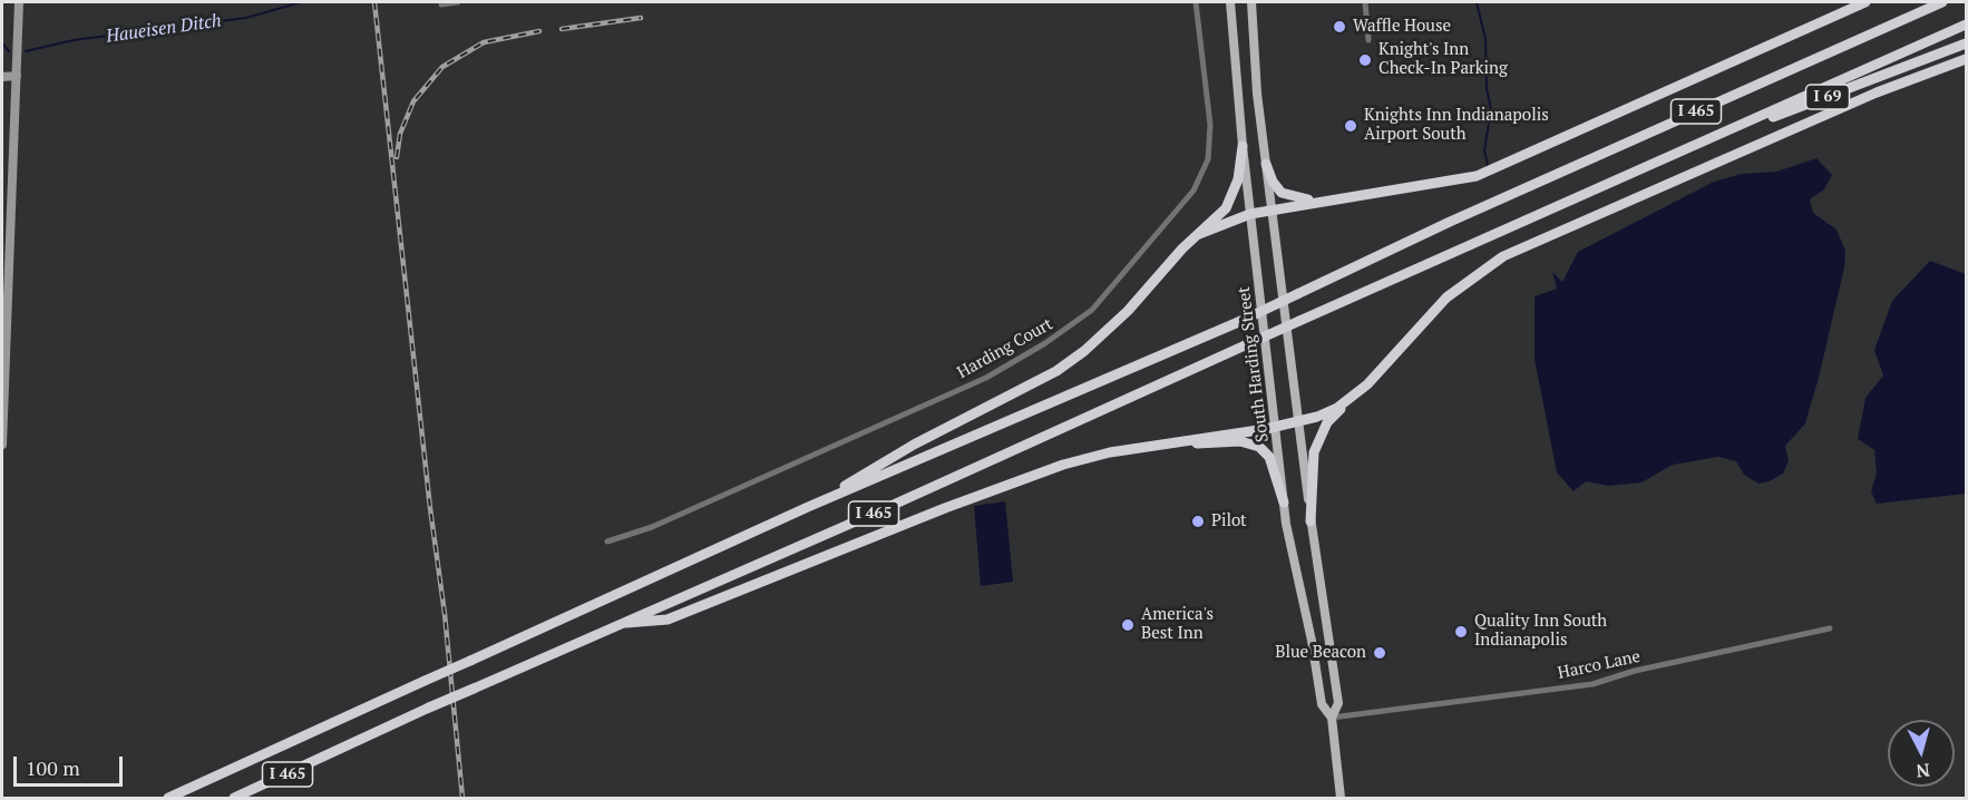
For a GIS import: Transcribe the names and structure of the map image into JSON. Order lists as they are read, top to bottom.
{
  "streets": {
    "highway": ["I 69", "I 465"],
    "main road": ["South Harding Street"],
    "street": ["Harding Court", "Harco Lane"]
  },
  "crossings": [
    ["I 69", "I 465"],
    ["South Harding Street", "Harco Lane"]
  ],
  "water": ["Haueisen Ditch"],
  "places": [
    "Waffle House",
    "Knight's Inn Check-In Parking",
    "Knights Inn Indianapolis Airport South",
    "Pilot",
    "America's Best Inn",
    "Quality Inn South Indianapolis",
    "Blue Beacon"
  ],
  "scale_bar": "100 m",
  "north": "bottom"
}
